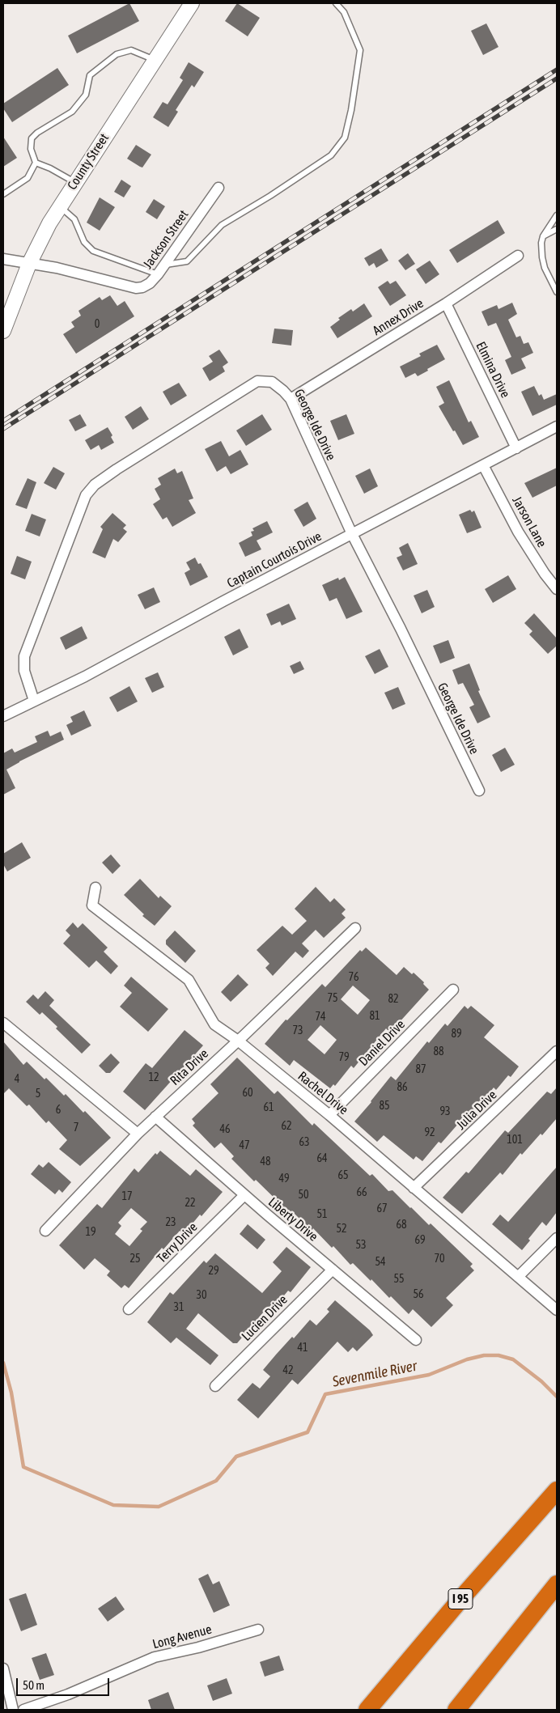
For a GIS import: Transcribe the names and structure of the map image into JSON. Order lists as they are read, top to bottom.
{
  "streets": {
    "highway": ["I 95"],
    "main road": ["County Street"],
    "street": [
      "Jackson Street",
      "Annex Drive",
      "Elmina Drive",
      "George Ide Drive",
      "Jarson Lane",
      "Captain Courtois Drive",
      "Daniel Drive",
      "Rita Drive",
      "Rachel Drive",
      "Julia Drive",
      "Liberty Drive",
      "Terry Drive",
      "Lucien Drive",
      "Long Avenue"
    ]
  },
  "crossings": [
    ["County Street", "Jackson Street"],
    ["Annex Drive", "Elmina Drive"],
    ["Annex Drive", "George Ide Drive"],
    ["Elmina Drive", "Captain Courtois Drive"],
    ["George Ide Drive", "Captain Courtois Drive"],
    ["Jarson Lane", "Captain Courtois Drive"],
    ["Daniel Drive", "Rachel Drive"],
    ["Rita Drive", "Rachel Drive"],
    ["Rita Drive", "Liberty Drive"],
    ["Rachel Drive", "Julia Drive"],
    ["Liberty Drive", "Terry Drive"],
    ["Liberty Drive", "Lucien Drive"]
  ],
  "water": ["Sevenmile River"],
  "house_numbers": [
    "0",
    "76",
    "75",
    "82",
    "81",
    "74",
    "73",
    "89",
    "88",
    "79",
    "87",
    "12",
    "4",
    "86",
    "60",
    "5",
    "85",
    "61",
    "6",
    "93",
    "62",
    "7",
    "46",
    "92",
    "101",
    "63",
    "47",
    "64",
    "48",
    "65",
    "49",
    "66",
    "50",
    "17",
    "22",
    "67",
    "51",
    "23",
    "68",
    "52",
    "19",
    "69",
    "53",
    "25",
    "70",
    "54",
    "29",
    "55",
    "56",
    "30",
    "31",
    "41",
    "42"
  ],
  "scale_bar": "50 m"
}
